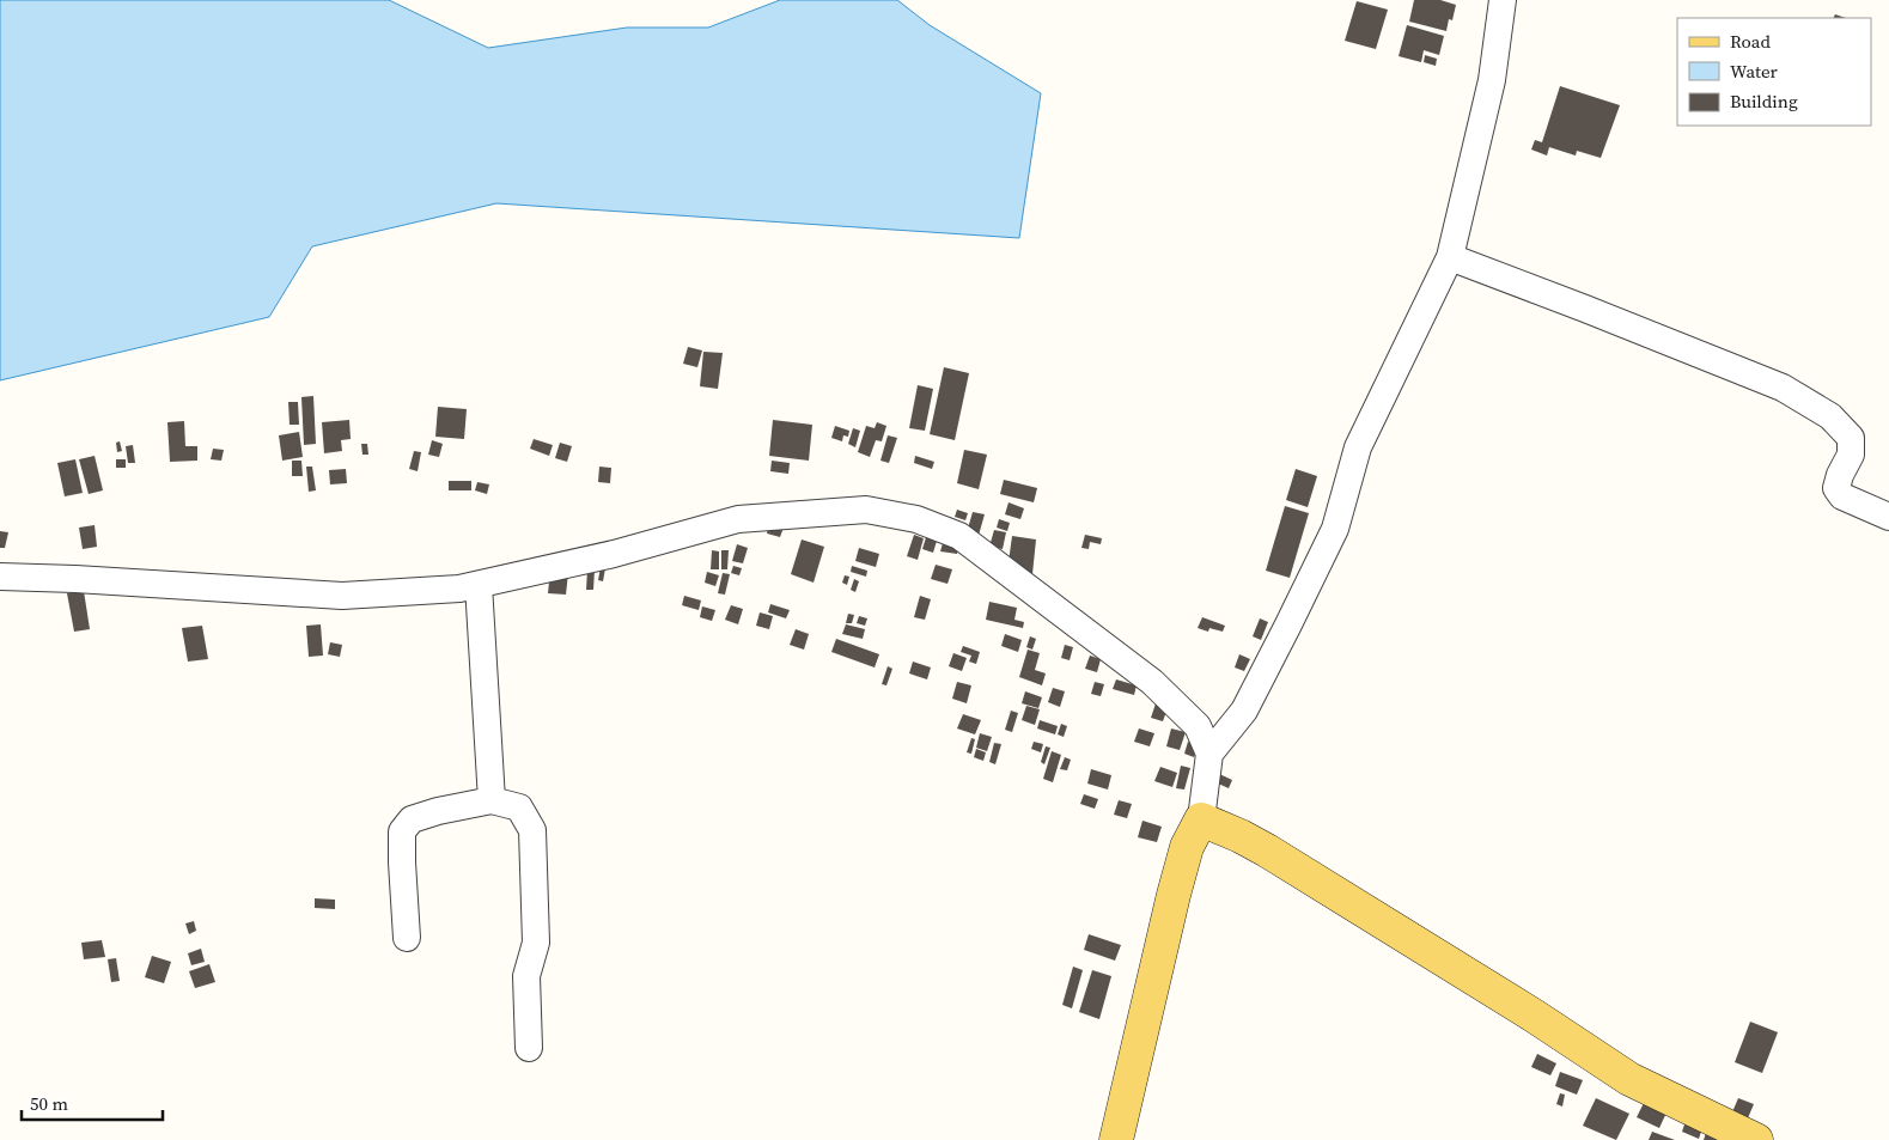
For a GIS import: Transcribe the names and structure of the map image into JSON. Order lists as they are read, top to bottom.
{
  "legend": ["Road", "Water", "Building"],
  "scale_bar": "50 m"
}
